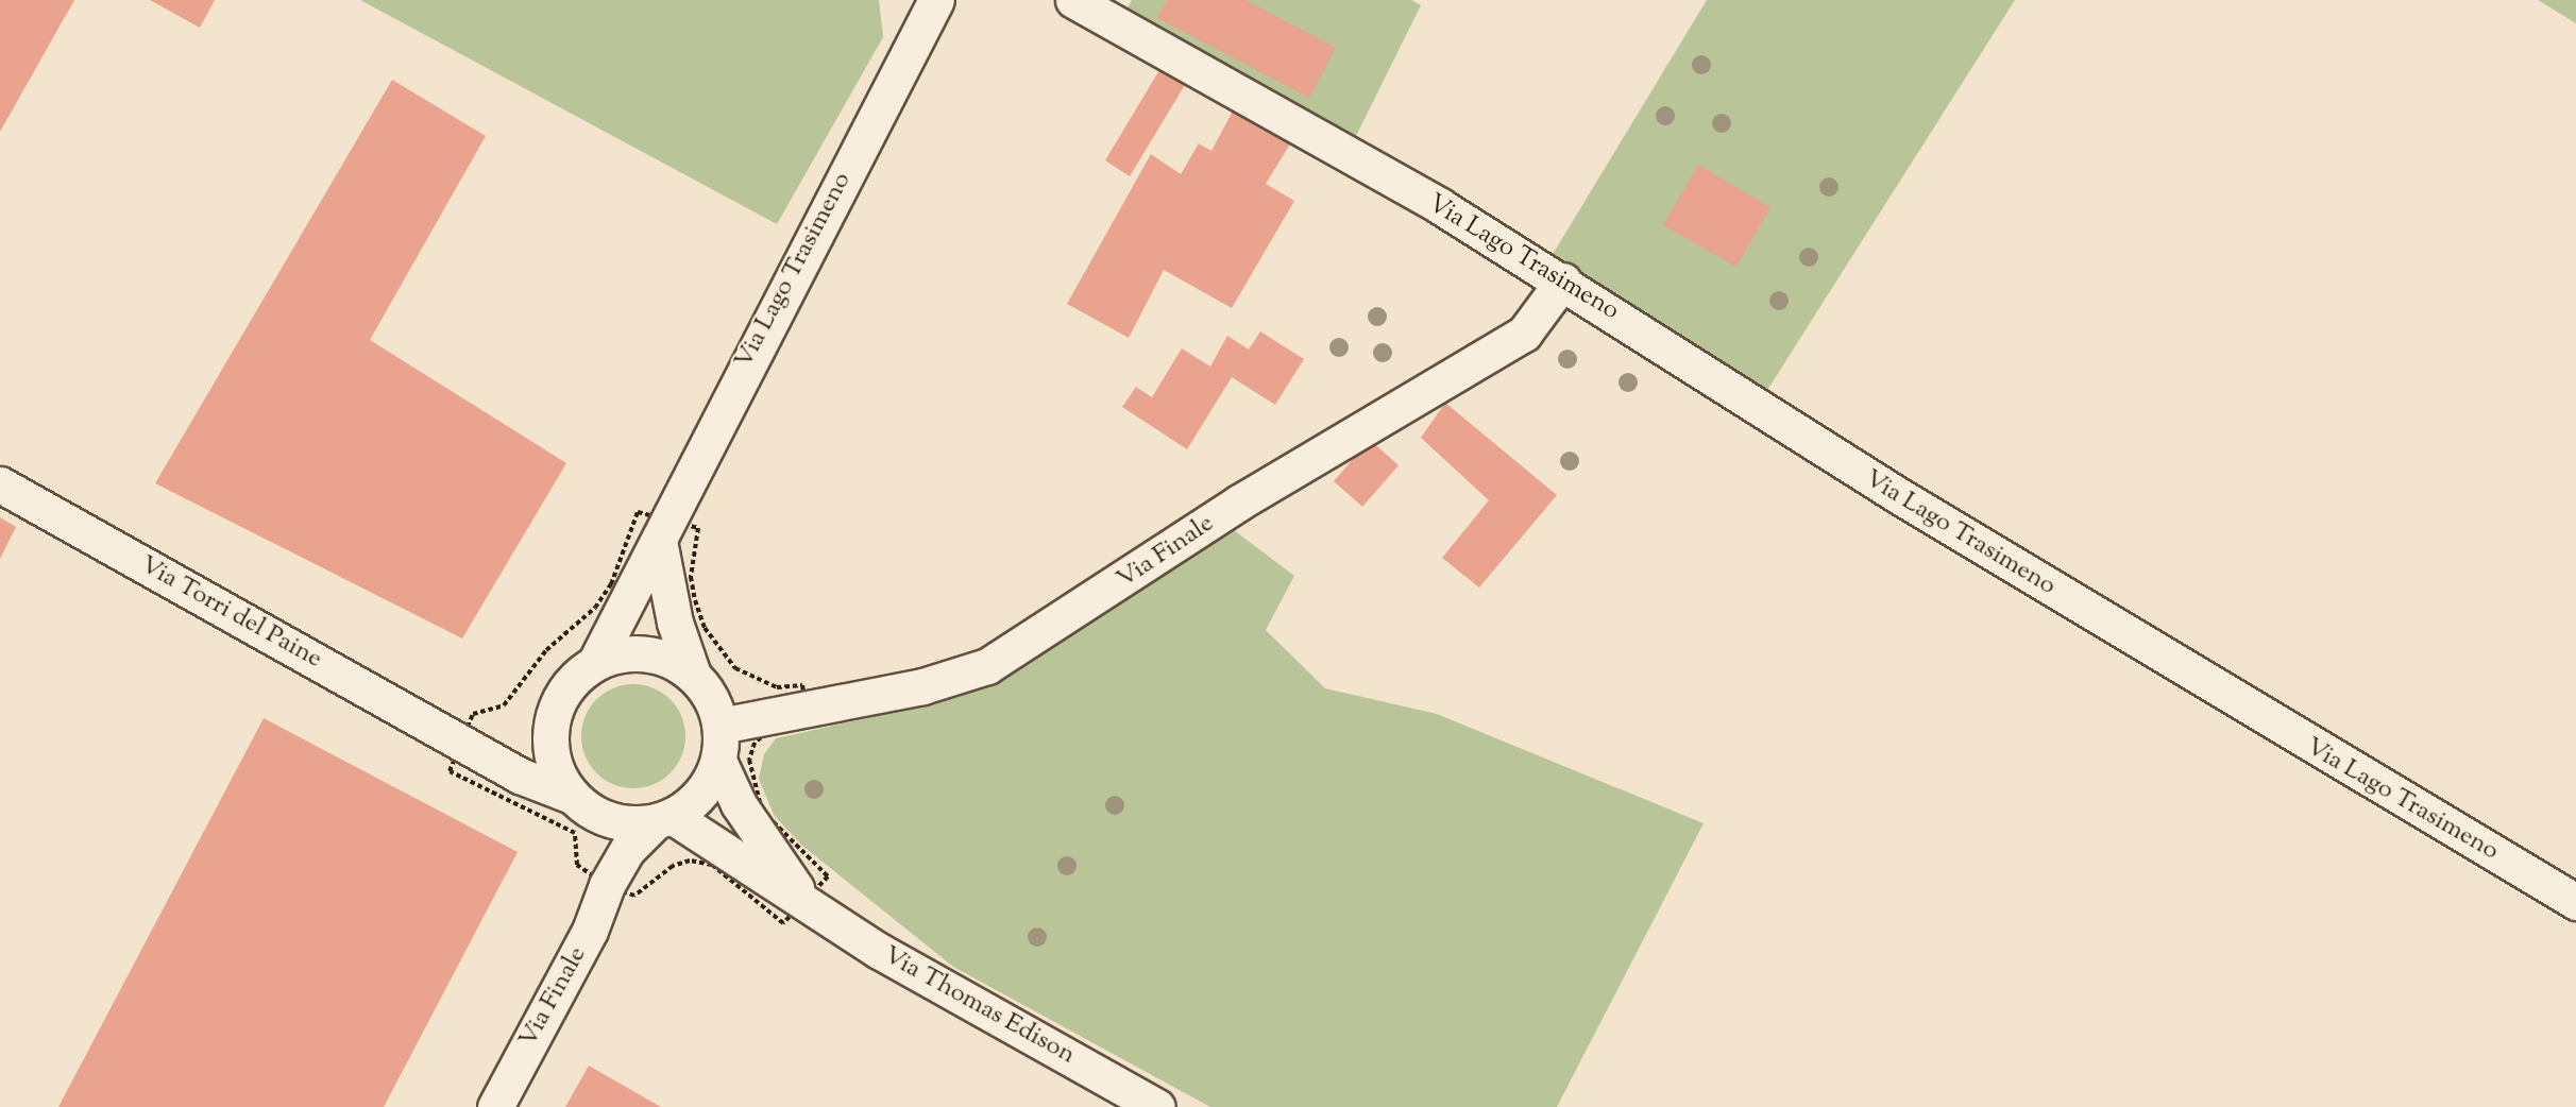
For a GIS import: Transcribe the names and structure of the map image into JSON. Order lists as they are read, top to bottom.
{
  "streets": {
    "street": [
      "Via Lago Trasimeno",
      "Via Finale",
      "Via Torri del Paine",
      "Via Thomas Edison"
    ]
  },
  "crossings": [
    ["Via Lago Trasimeno", "Via Finale"],
    ["Via Lago Trasimeno", "Via Torri del Paine"],
    ["Via Lago Trasimeno", "Via Thomas Edison"],
    ["Via Finale", "Via Torri del Paine"],
    ["Via Finale", "Via Thomas Edison"],
    ["Via Torri del Paine", "Via Thomas Edison"]
  ]
}
